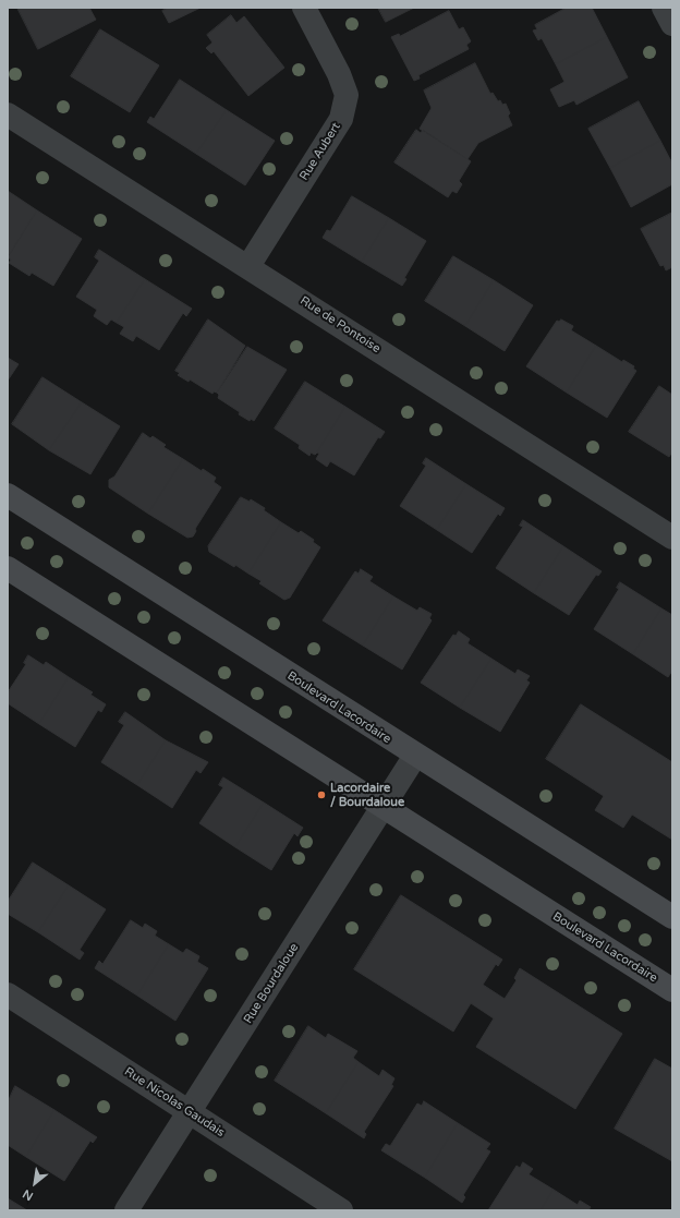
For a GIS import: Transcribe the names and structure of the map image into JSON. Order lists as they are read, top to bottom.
{
  "streets": {
    "main road": ["Boulevard Lacordaire"],
    "street": [
      "Rue Aubert",
      "Rue de Pontoise",
      "Rue Bourdaloue",
      "Rue Nicolas Gaudais"
    ]
  },
  "crossings": [
    ["Rue Aubert", "Rue de Pontoise"],
    ["Boulevard Lacordaire", "Rue Bourdaloue"],
    ["Rue Bourdaloue", "Rue Nicolas Gaudais"]
  ],
  "places": ["Lacordaire / Bourdaloue"],
  "north": "bottom left"
}
